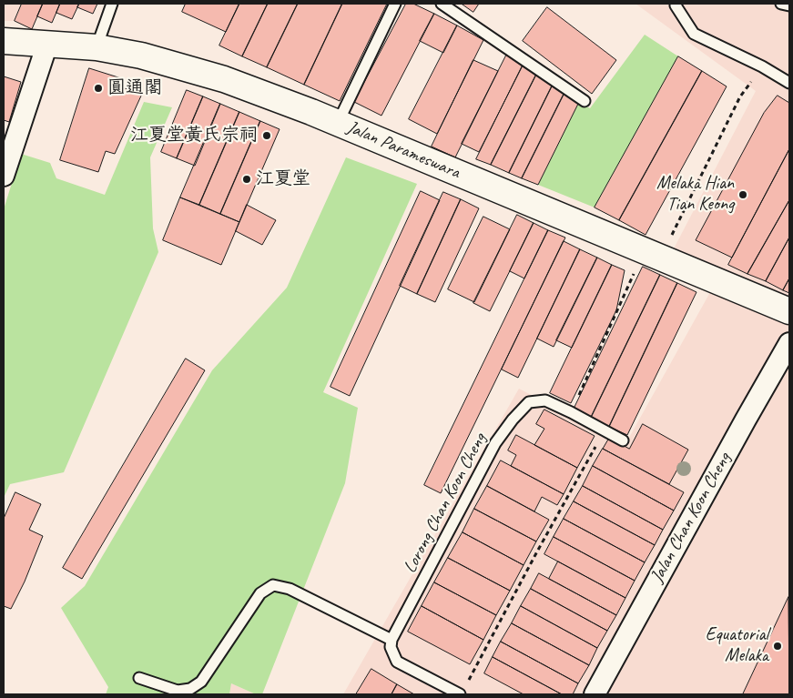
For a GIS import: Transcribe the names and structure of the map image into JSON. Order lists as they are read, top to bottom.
{
  "streets": {
    "main road": ["Jalan Parameswara"],
    "street": ["Jalan Chan Koon Cheng"],
    "lane": ["Lorong Chan Koon Cheng"]
  },
  "places": [
    "圓通閣",
    "江夏堂黄氏宗祠",
    "江夏堂",
    "Melaka Hian Tian Keong",
    "Equatorial Melaka"
  ]
}
